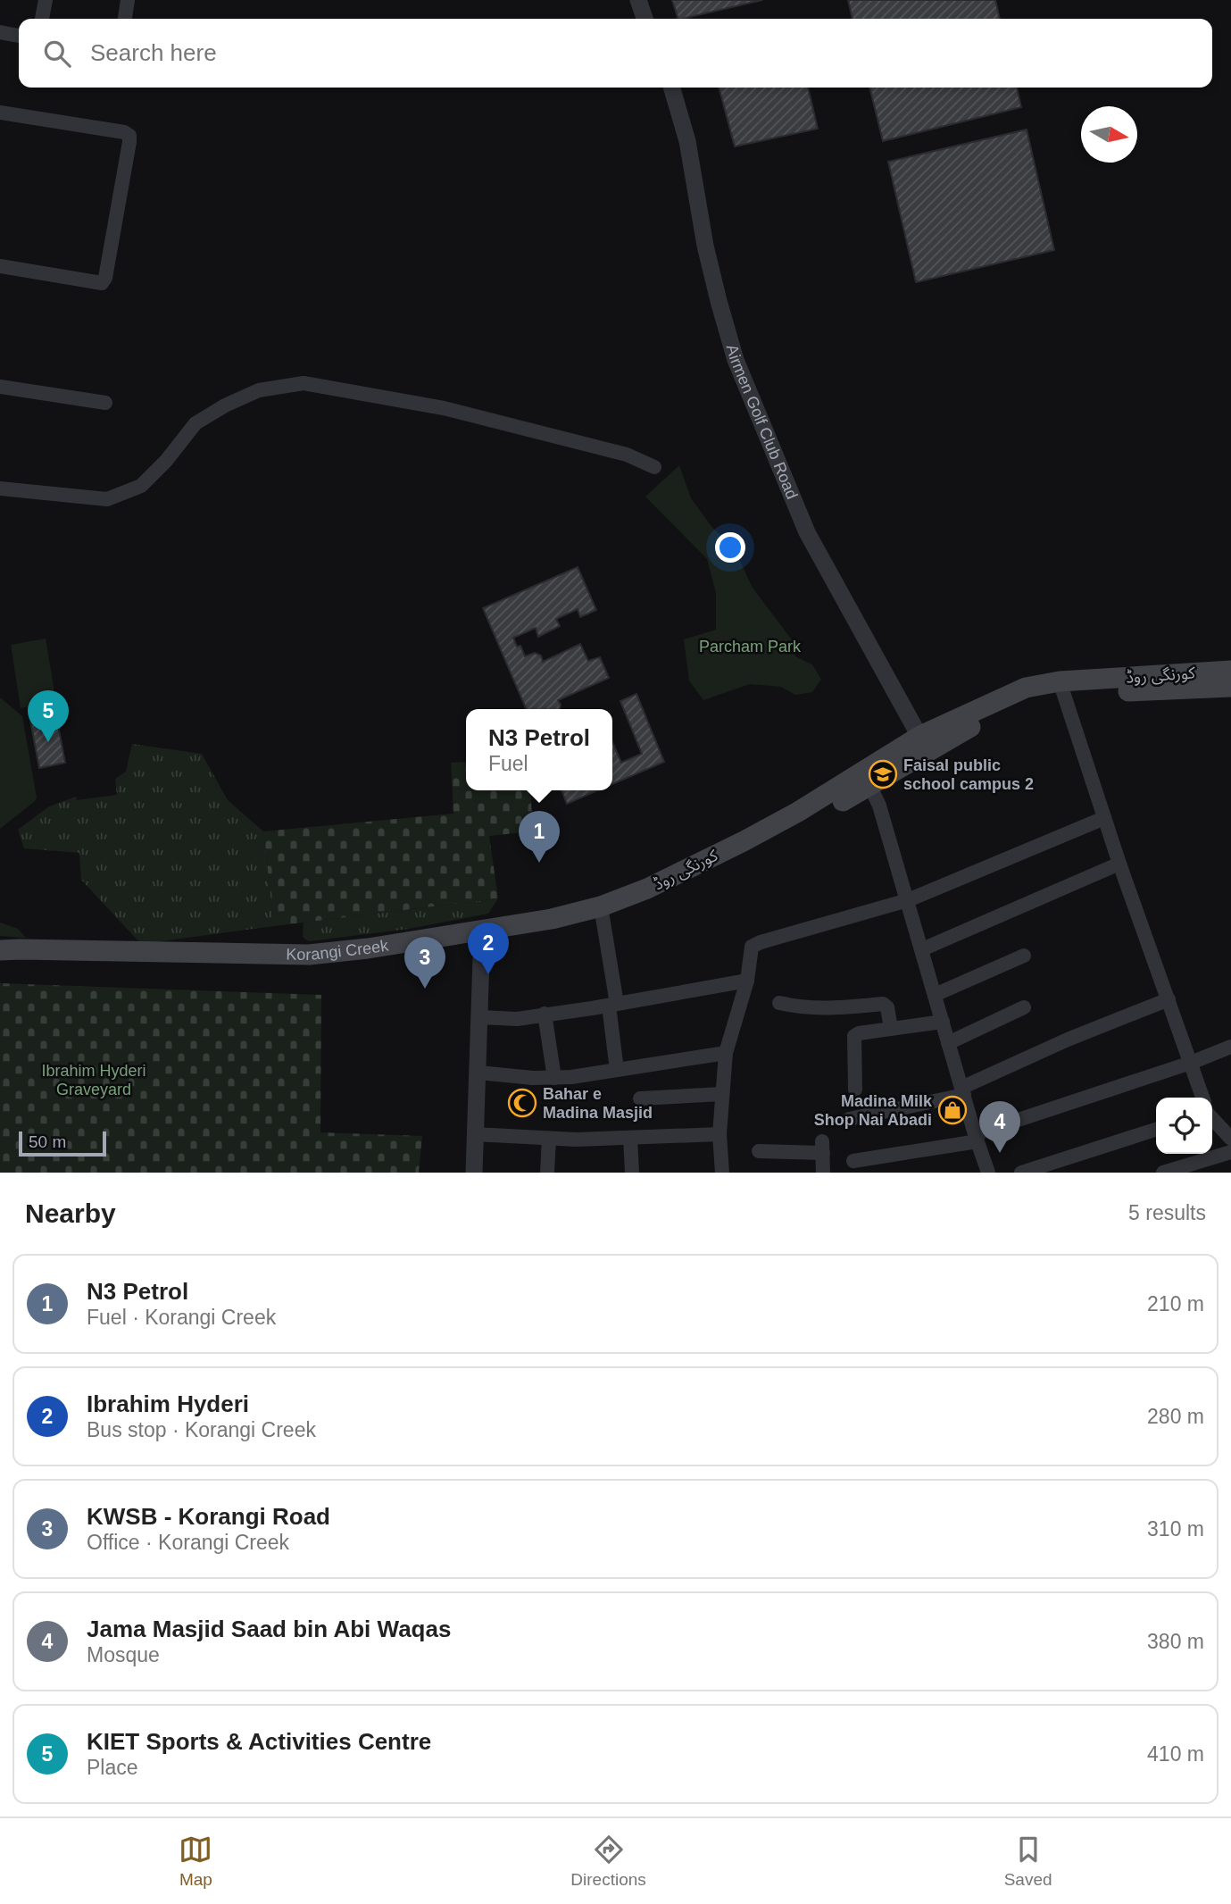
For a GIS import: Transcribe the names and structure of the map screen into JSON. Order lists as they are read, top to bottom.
{
  "streets": {
    "main road": ["کورنگی روڈ", "Korangi Creek"],
    "street": ["Airmen Golf Club Road"]
  },
  "crossings": [
    ["Airmen Golf Club Road", "کورنگی روڈ"],
    ["کورنگی روڈ", "Korangi Creek"]
  ],
  "parks": ["Parcham Park", "Ibrahim Hyderi Graveyard"],
  "places": {
    "school or university": ["Faisal public school campus 2"],
    "mosque": ["Bahar e Madina Masjid"],
    "shop": ["Madina Milk Shop Nai Abadi"]
  },
  "scale_bar": "50 m",
  "north": "right",
  "page": {
    "search": "Search here",
    "pins": [
      "5",
      "1",
      "2",
      "3",
      "4"
    ],
    "popup": ["N3 Petrol", "Fuel"],
    "scale": "50 m",
    "heading": ["Nearby", "5 results"],
    "list": [
      {
        "mark": "1",
        "name": "N3 Petrol",
        "note": "Fuel · Korangi Creek",
        "value": "210 m"
      },
      {
        "mark": "2",
        "name": "Ibrahim Hyderi",
        "note": "Bus stop · Korangi Creek",
        "value": "280 m"
      },
      {
        "mark": "3",
        "name": "KWSB - Korangi Road",
        "note": "Office · Korangi Creek",
        "value": "310 m"
      },
      {
        "mark": "4",
        "name": "Jama Masjid Saad bin Abi Waqas",
        "note": "Mosque",
        "value": "380 m"
      },
      {
        "mark": "5",
        "name": "KIET Sports & Activities Centre",
        "note": "Place",
        "value": "410 m"
      }
    ],
    "nav": ["Map", "Directions", "Saved"]
  }
}
